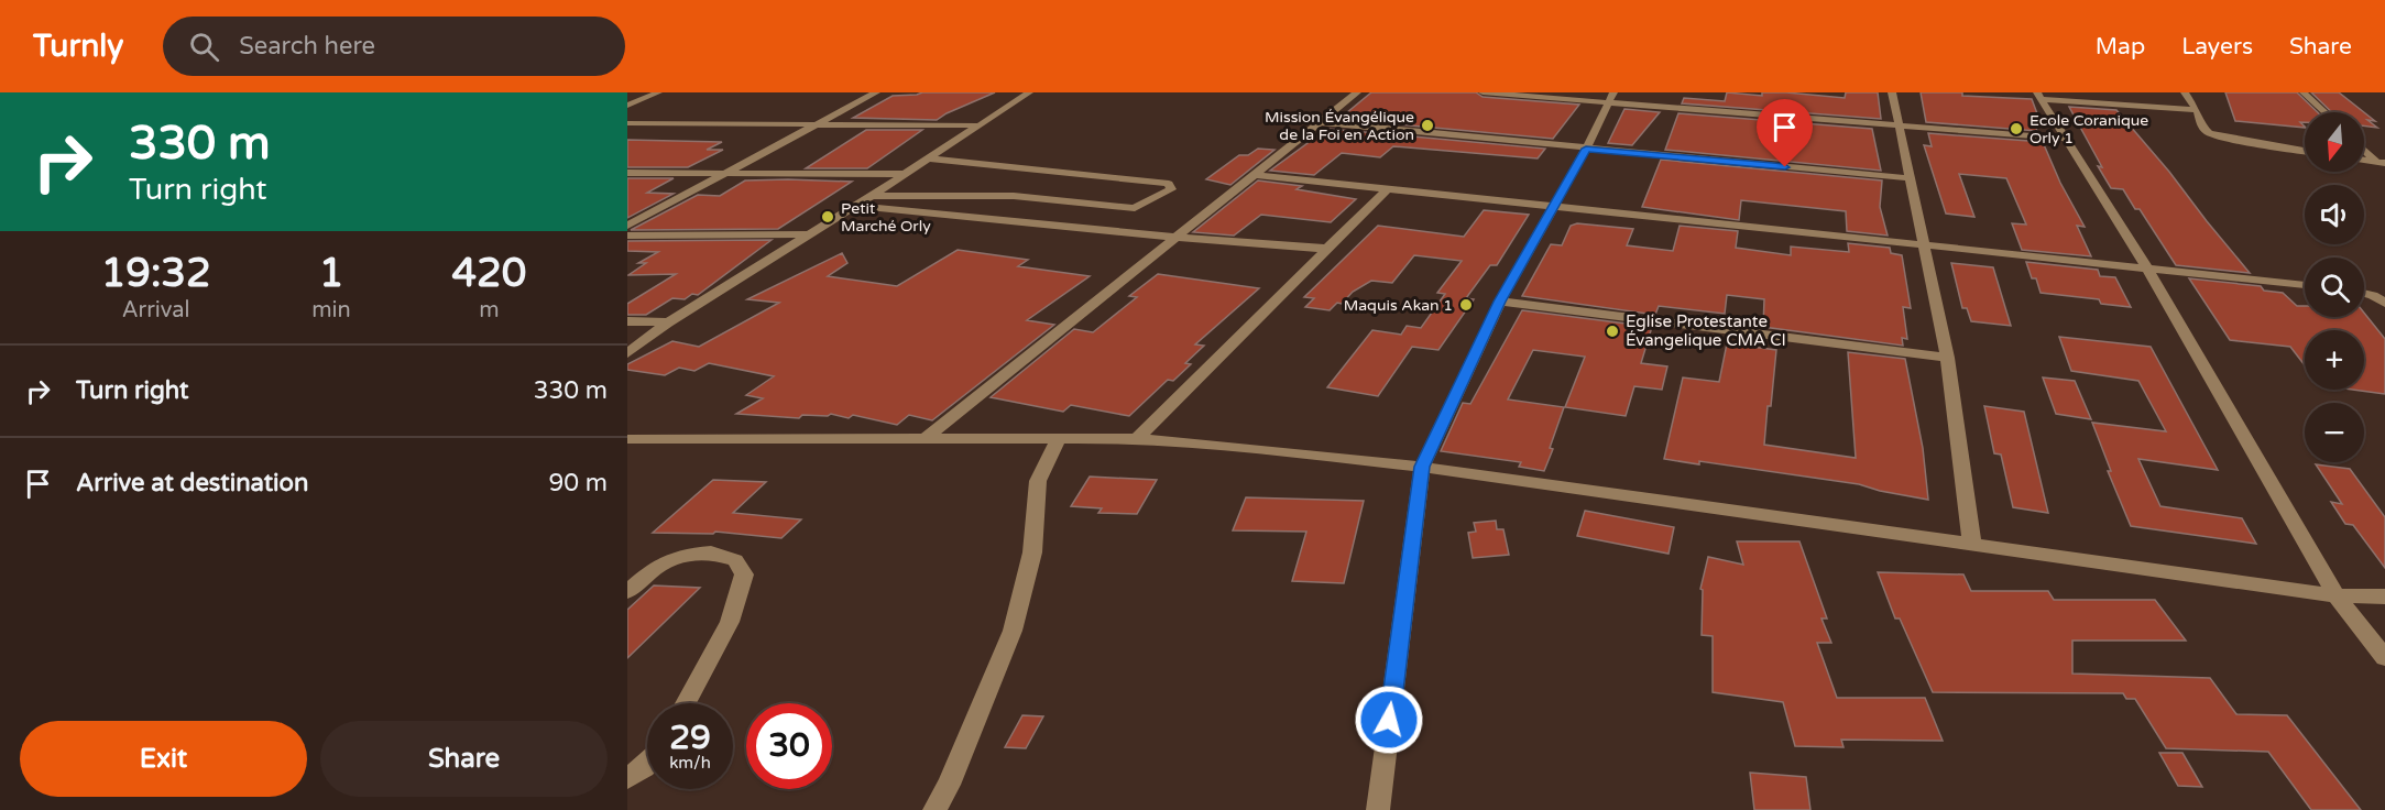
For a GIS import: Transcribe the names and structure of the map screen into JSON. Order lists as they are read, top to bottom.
{
  "places": [
    "Mission Évangélique de la Foi en Action",
    "Ecole Coranique Orly 1",
    "Petit Marché Orly",
    "Maquis Akan 1",
    "Eglise Protestante Évangelique CMA CI"
  ],
  "north": "bottom",
  "page": {
    "header": "Turnly",
    "search": "Search here",
    "nav": ["Map", "Layers", "Share"],
    "turn": ["330 m", "Turn right"],
    "map_buttons": ["+", "−"],
    "eta": [
      "19:32",
      "Arrival",
      "1",
      "min",
      "420",
      "m"
    ],
    "list": [
      {
        "name": "Turn right",
        "value": "330 m"
      },
      {
        "name": "Arrive at destination",
        "value": "90 m"
      }
    ],
    "speed": "29 km/h",
    "limit": "30",
    "buttons": ["Exit", "Share"]
  }
}
